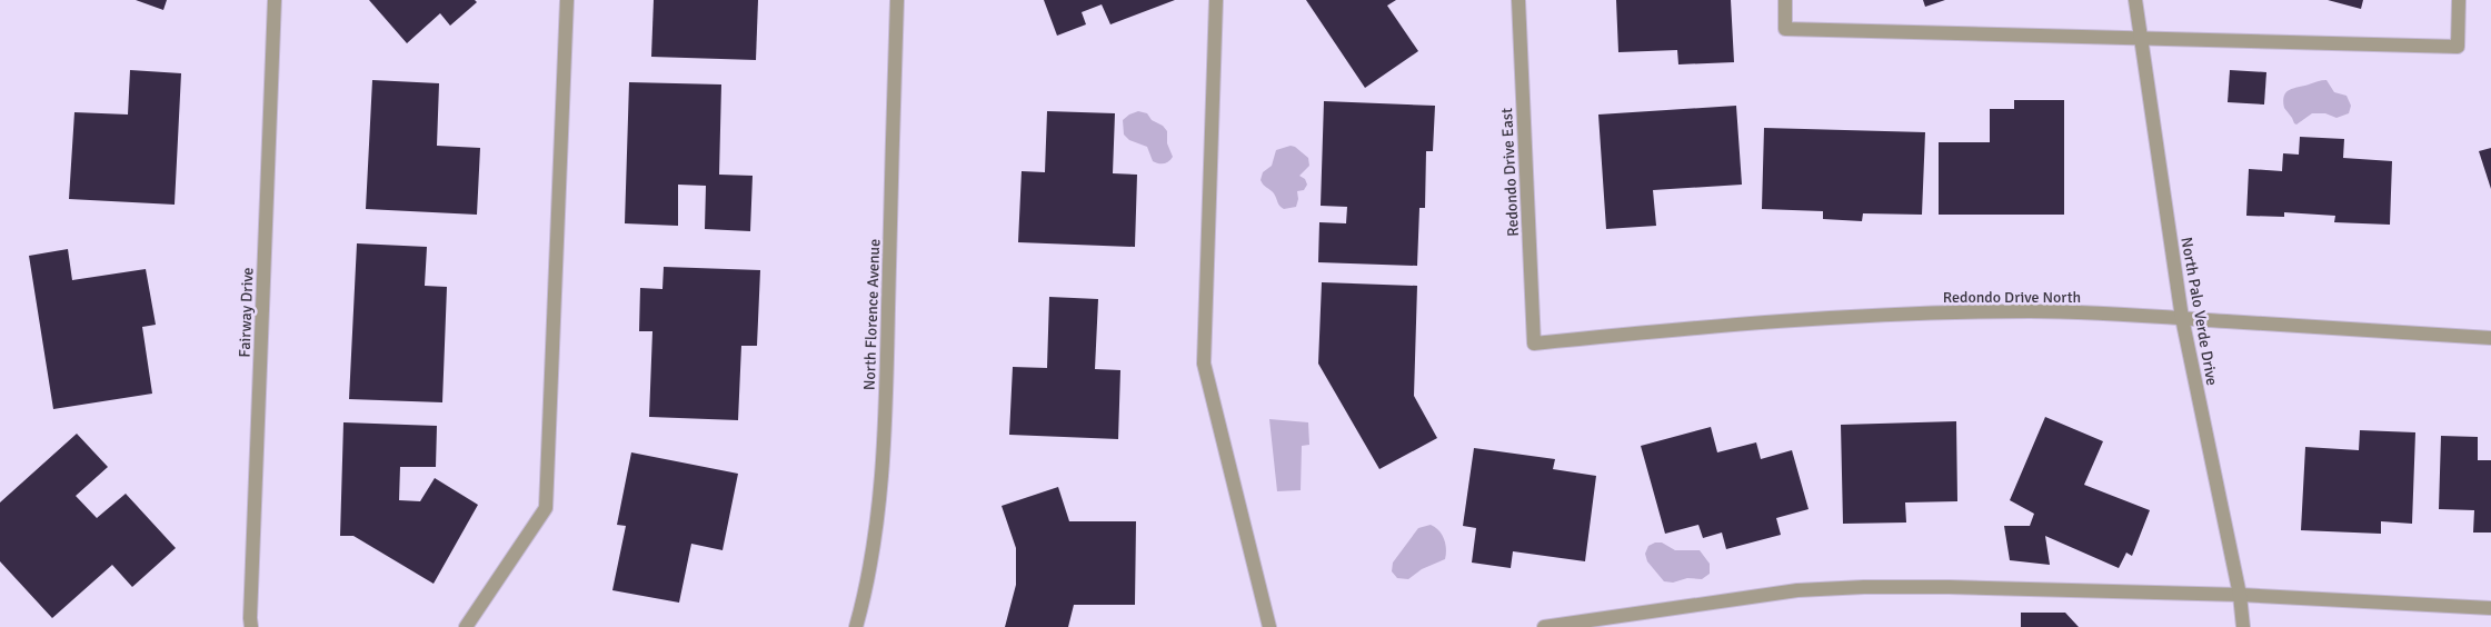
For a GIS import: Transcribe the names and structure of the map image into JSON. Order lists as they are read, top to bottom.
{
  "streets": {
    "street": [
      "Redondo Drive East",
      "Redondo Drive North",
      "North Palo Verde Drive",
      "Fairway Drive",
      "North Florence Avenue"
    ]
  },
  "crossings": [
    ["Redondo Drive East", "Redondo Drive North"],
    ["Redondo Drive North", "North Palo Verde Drive"]
  ]
}
